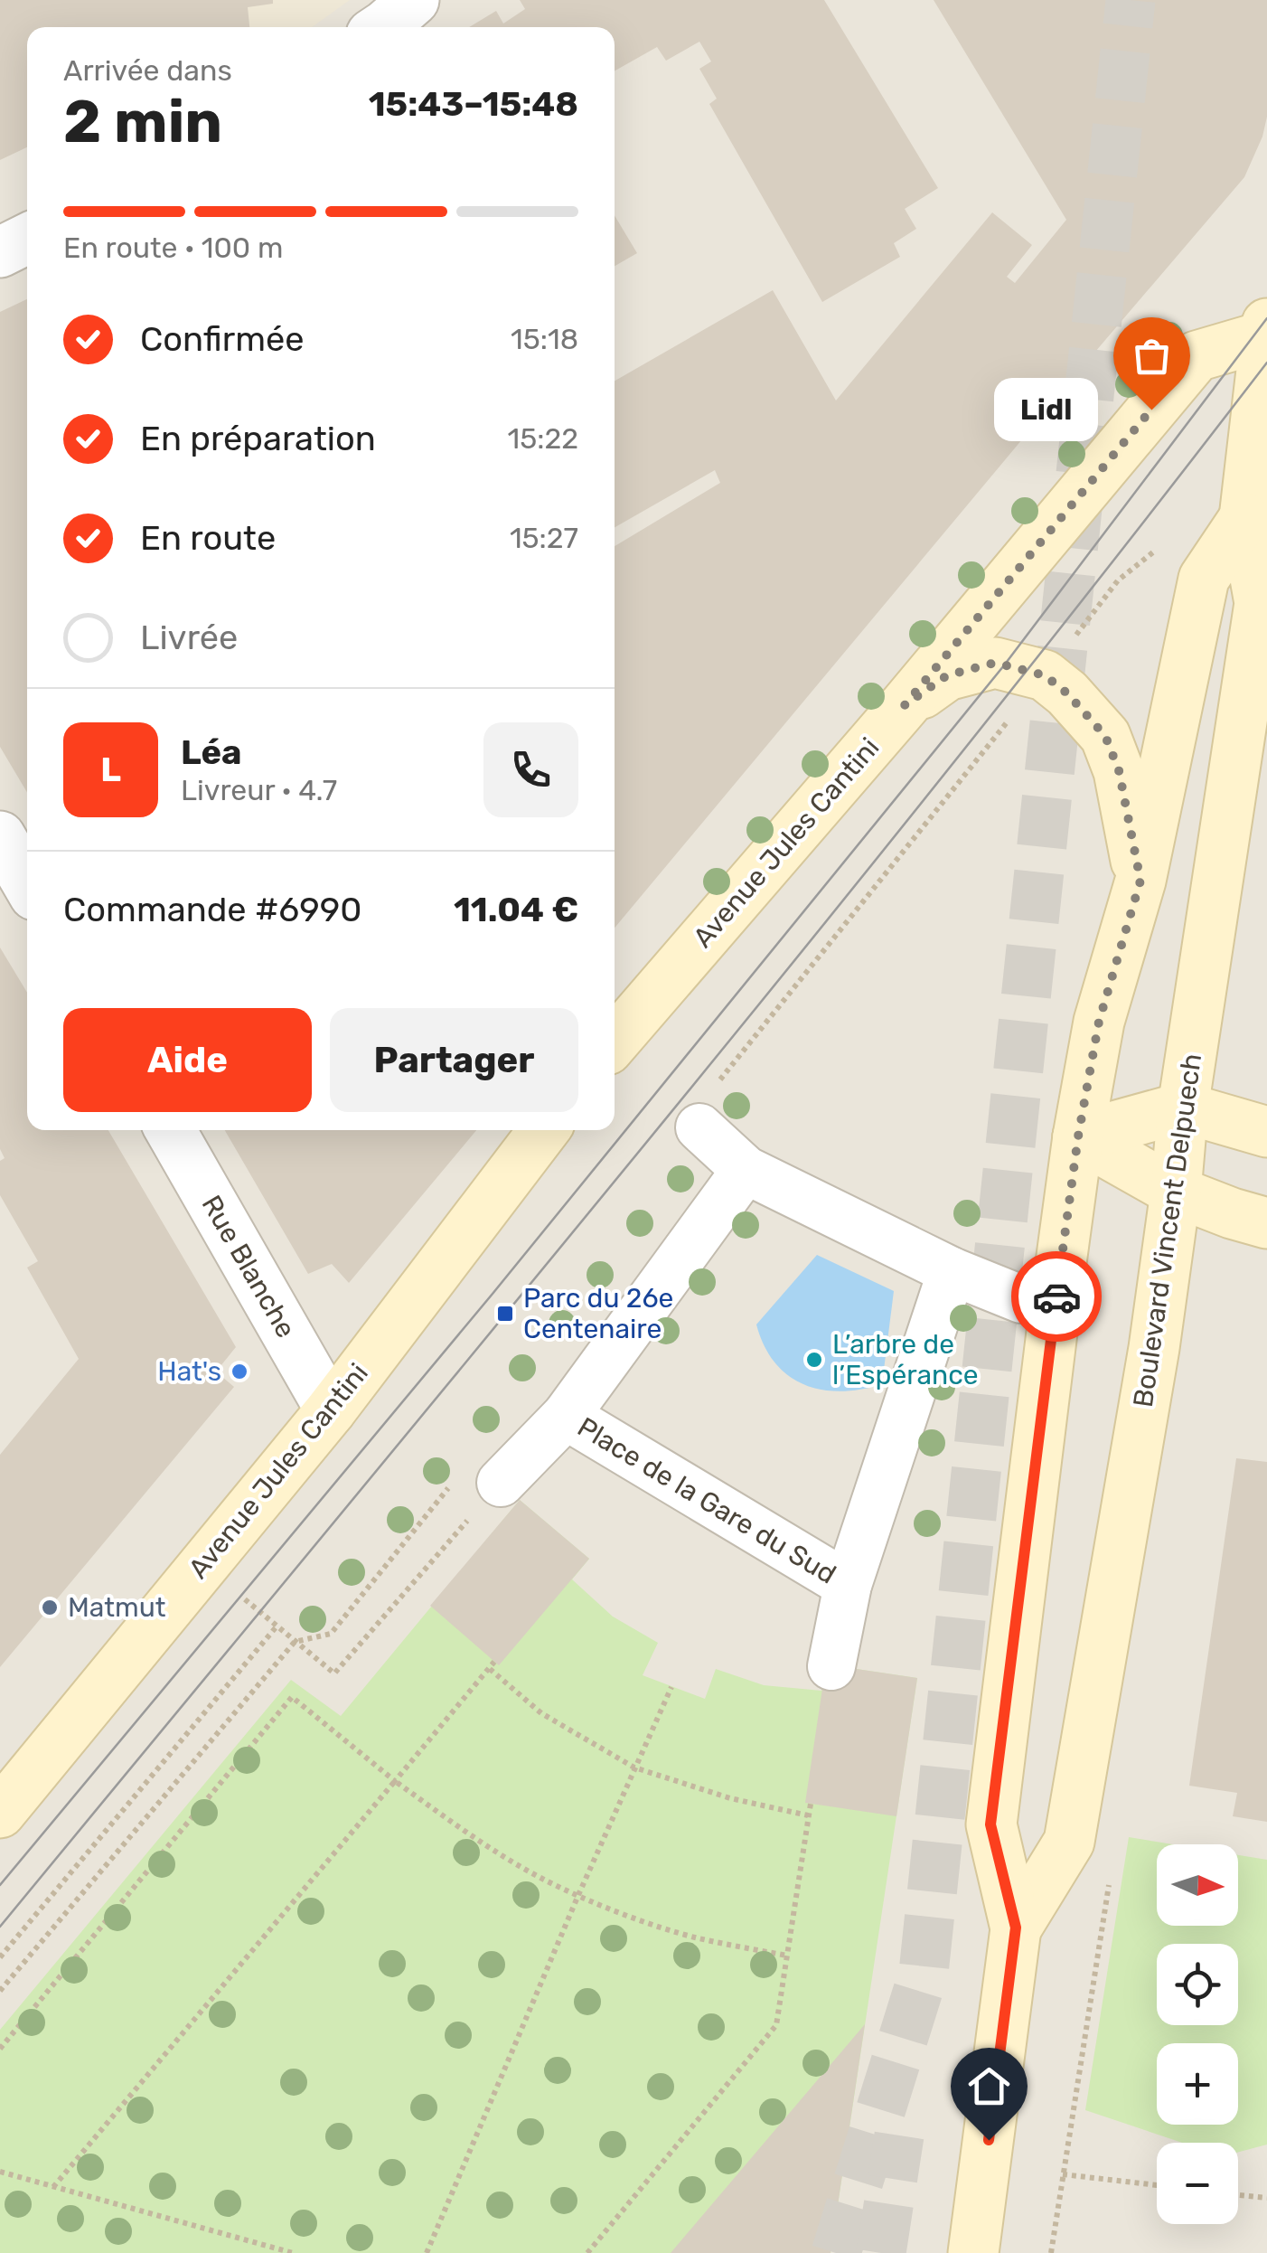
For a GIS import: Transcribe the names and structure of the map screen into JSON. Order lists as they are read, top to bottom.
{
  "streets": {
    "main road": ["Avenue Jules Cantini", "Boulevard Vincent Delpuech"],
    "street": ["Rue Blanche", "Place de la Gare du Sud"]
  },
  "crossings": [
    ["Avenue Jules Cantini", "Boulevard Vincent Delpuech"],
    ["Avenue Jules Cantini", "Rue Blanche"]
  ],
  "places": {
    "other": [
      "Lidl",
      "L’arbre de l’Espérance",
      "Hat's",
      "Matmut"
    ],
    "transit": ["Parc du 26e Centenaire"]
  },
  "north": "right",
  "page": {
    "heading": ["2 min", "Arrivée dans", "15:43–15:48"],
    "panel": [
      "Léa",
      "Livreur · 4.7",
      "Commande #6990",
      "11.04 €"
    ],
    "bar": "En route · 100 m",
    "list": [
      ["Confirmée", "15:18"],
      ["En préparation", "15:22"],
      ["En route", "15:27"],
      "Livrée"
    ],
    "bubble": "Lidl",
    "round": "L",
    "buttons": ["Aide", "Partager"],
    "map_buttons": ["+", "−"]
  }
}
